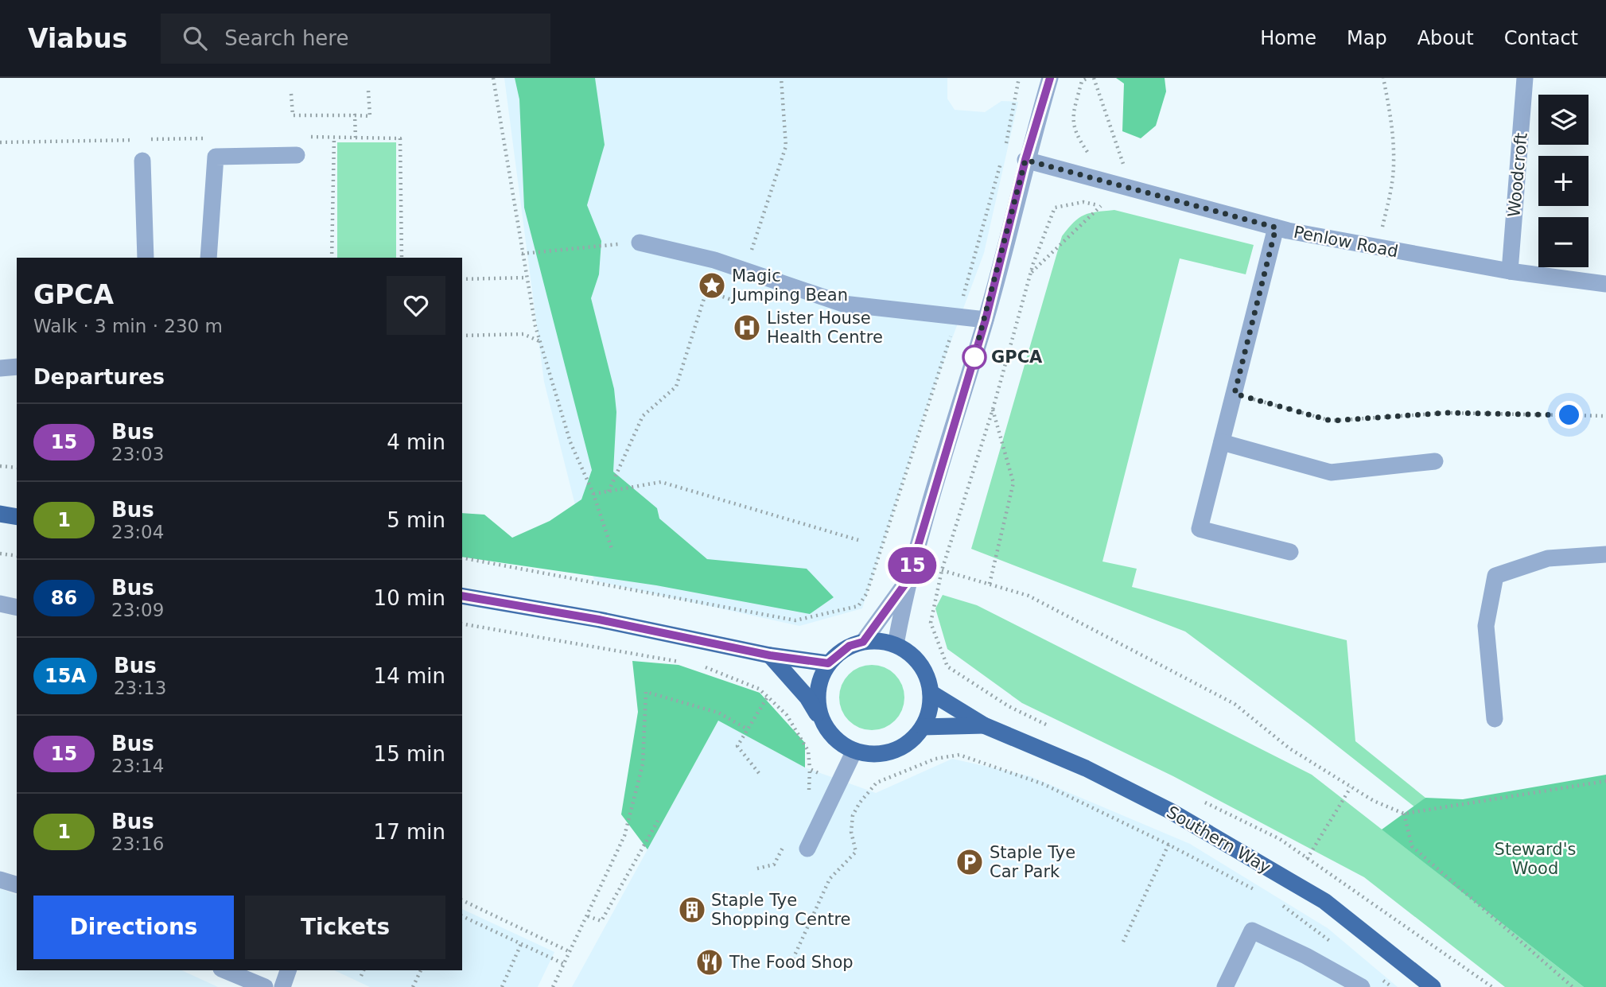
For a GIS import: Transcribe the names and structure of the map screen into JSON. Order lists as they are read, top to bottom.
{
  "streets": {
    "main road": ["Southern Way"],
    "street": ["Woodcroft", "Penlow Road"]
  },
  "crossings": [
    ["Woodcroft", "Penlow Road"]
  ],
  "parks": ["Steward's Wood"],
  "places": {
    "place": ["Magic Jumping Bean"],
    "hospital": ["Lister House Health Centre"],
    "other": ["GPCA"],
    "parking": ["Staple Tye Car Park"],
    "building": ["Staple Tye Shopping Centre"],
    "restaurant": ["The Food Shop"]
  },
  "lines": ["bus line 15"],
  "page": {
    "header": "Viabus",
    "search": "Search here",
    "nav": [
      "Home",
      "Map",
      "About",
      "Contact"
    ],
    "on_map": "15",
    "map_buttons": ["+", "−"],
    "heading": [
      ["GPCA", "Walk · 3 min · 230 m"],
      "Departures"
    ],
    "list": [
      {
        "mark": "15",
        "name": "Bus",
        "note": "23:03",
        "value": "4 min"
      },
      {
        "mark": "1",
        "name": "Bus",
        "note": "23:04",
        "value": "5 min"
      },
      {
        "mark": "86",
        "name": "Bus",
        "note": "23:09",
        "value": "10 min"
      },
      {
        "mark": "15A",
        "name": "Bus",
        "note": "23:13",
        "value": "14 min"
      },
      {
        "mark": "15",
        "name": "Bus",
        "note": "23:14",
        "value": "15 min"
      },
      {
        "mark": "1",
        "name": "Bus",
        "note": "23:16",
        "value": "17 min"
      }
    ],
    "buttons": ["Directions", "Tickets"]
  }
}
